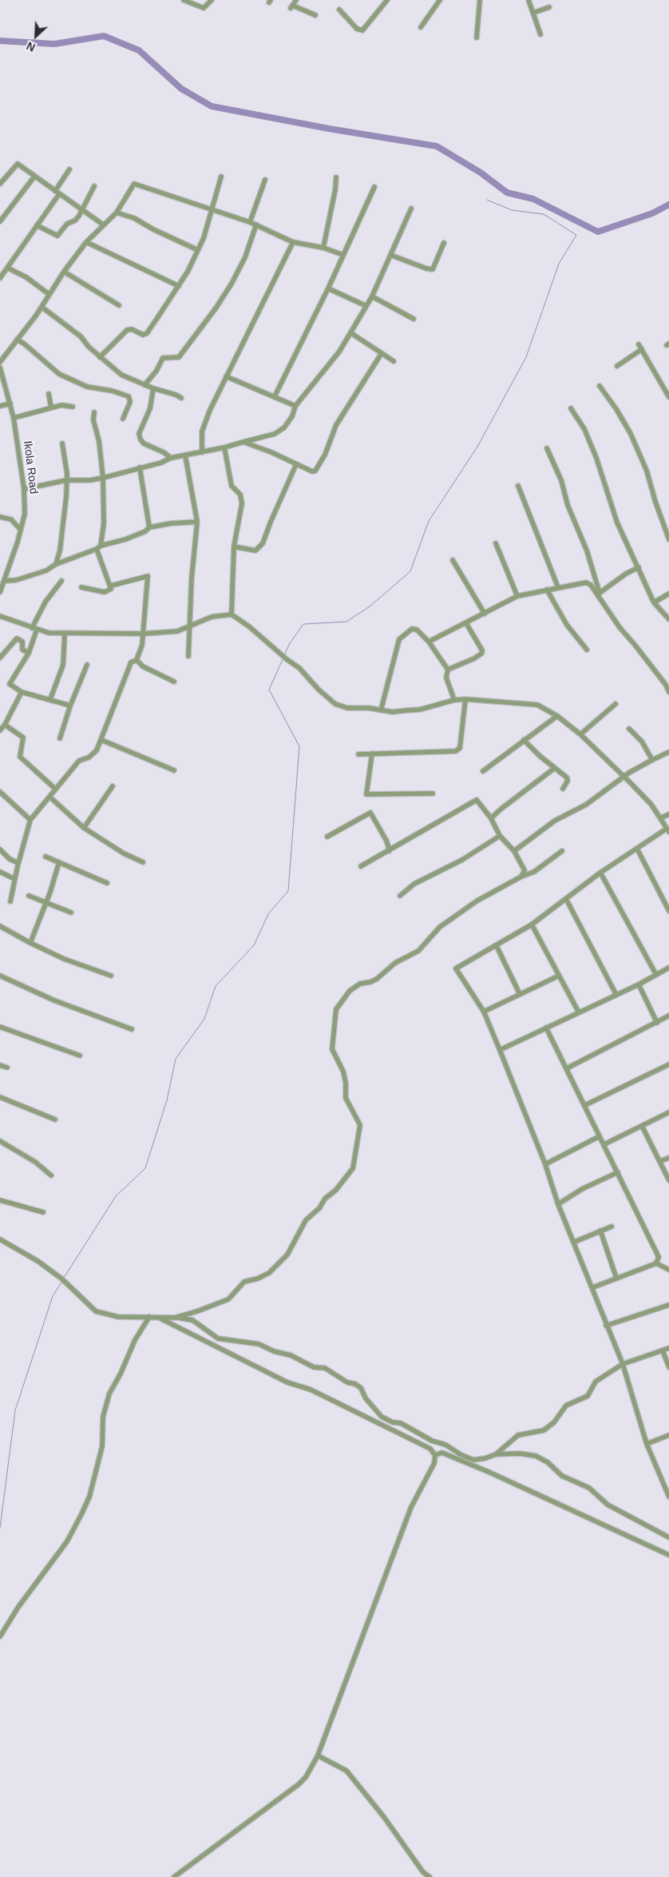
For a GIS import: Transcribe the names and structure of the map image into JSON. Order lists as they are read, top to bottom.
{
  "streets": {
    "street": ["Ikola Road"]
  },
  "north": "bottom left"
}
